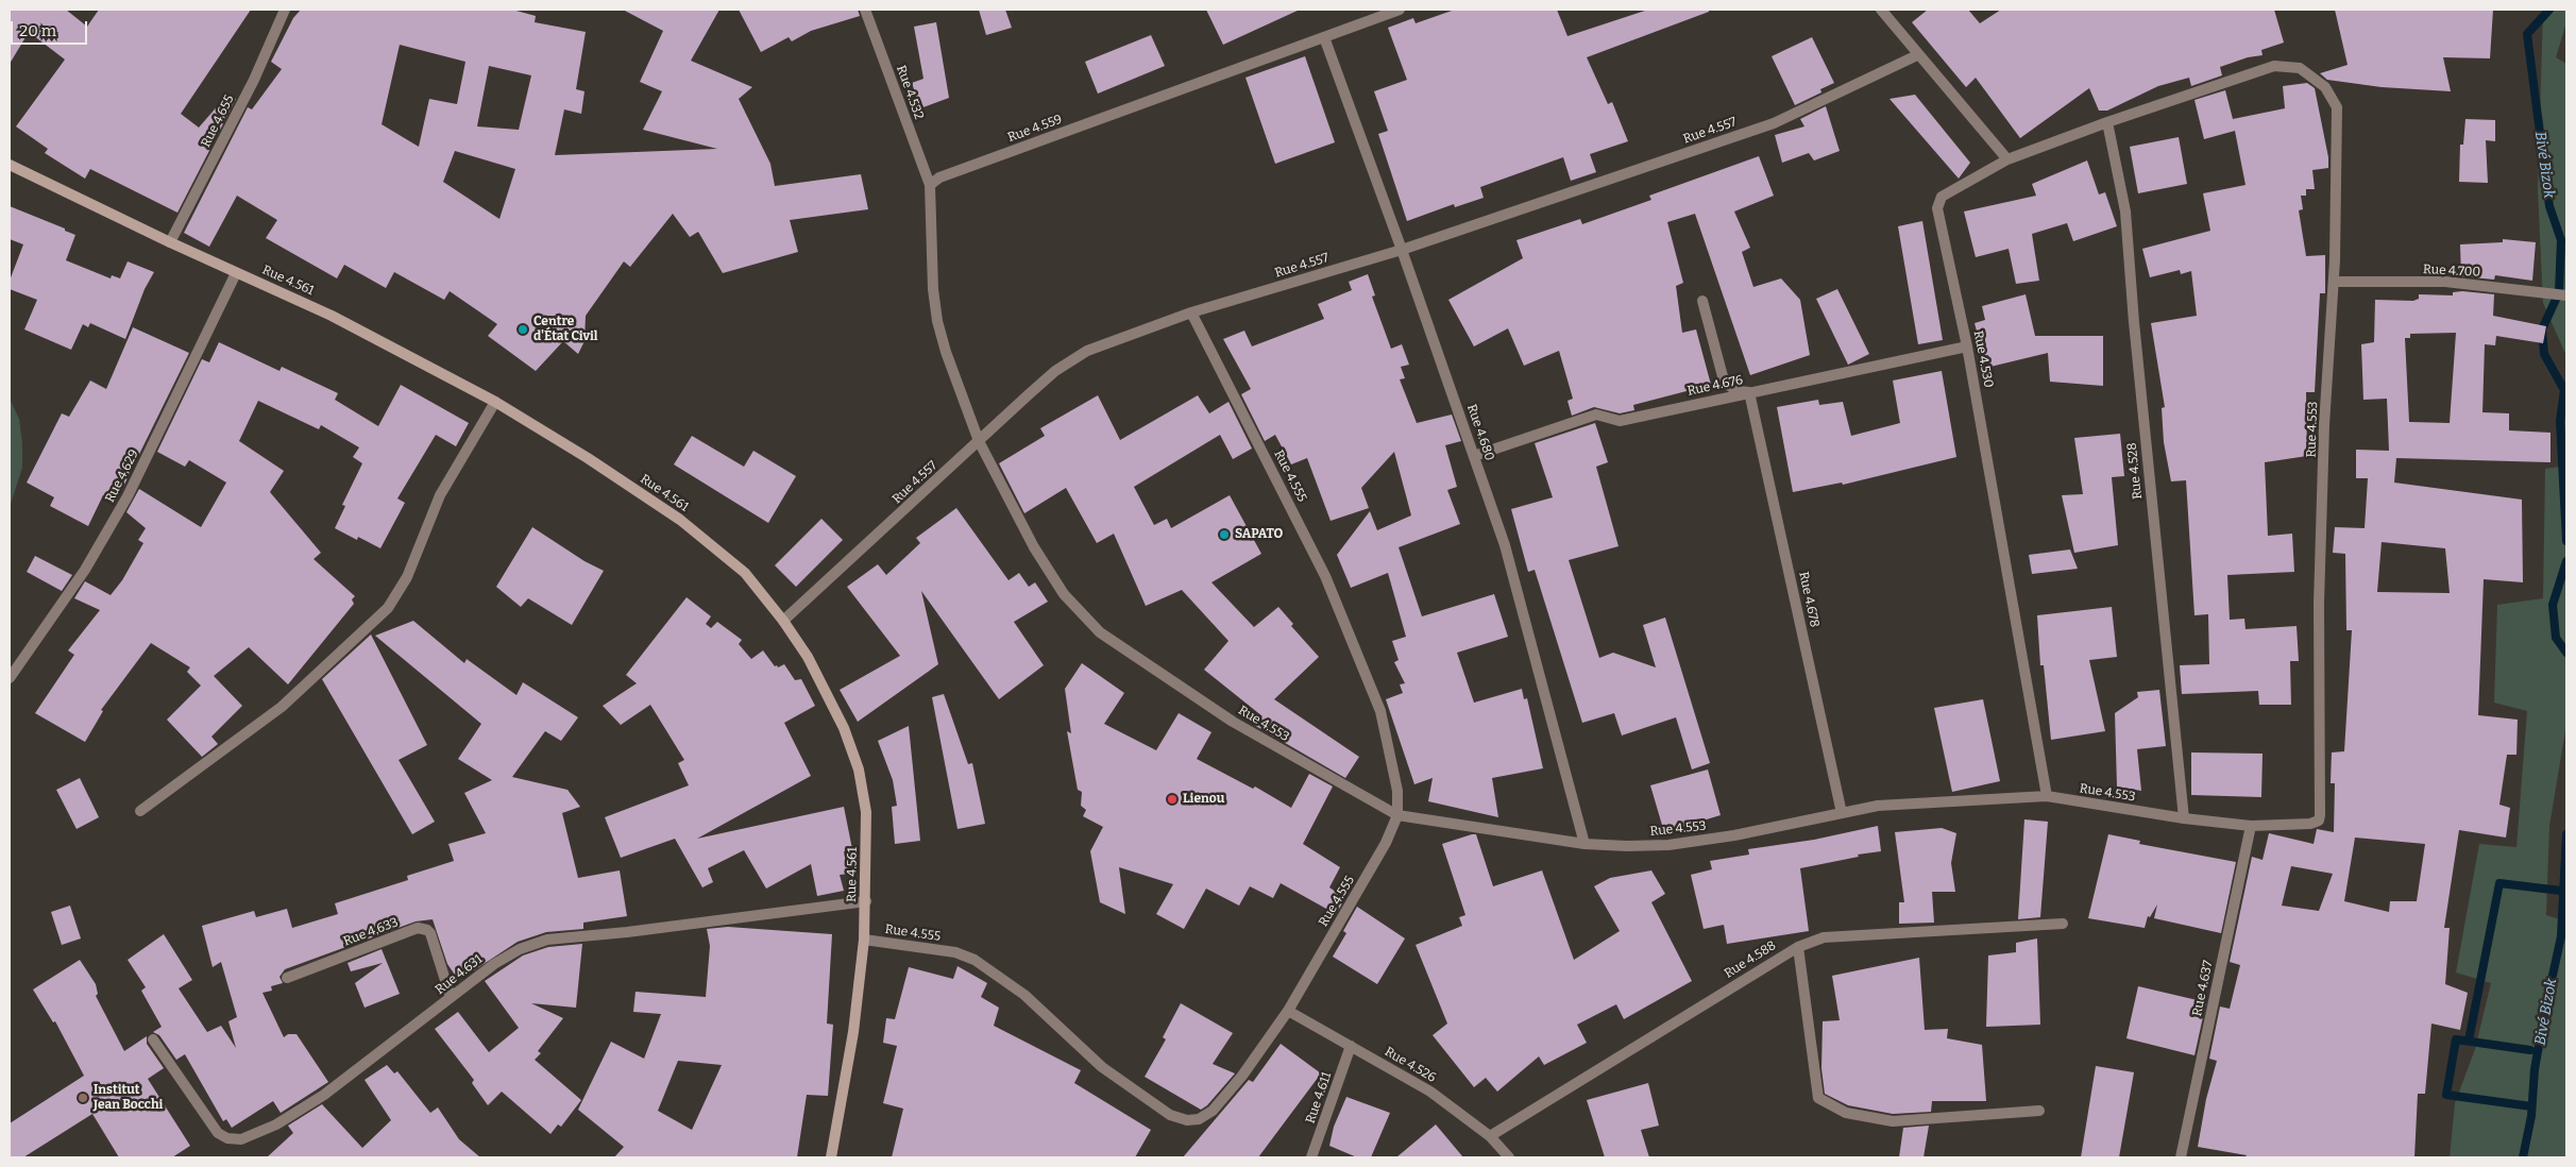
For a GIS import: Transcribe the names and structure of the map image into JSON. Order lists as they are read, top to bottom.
{
  "streets": {
    "main road": ["Rue 4.561"],
    "street": [
      "Rue 4.532",
      "Rue 4.655",
      "Rue 4.559",
      "Rue 4.557",
      "Rue 4.700",
      "Rue 4.530",
      "Rue 4.676",
      "Rue 4.553",
      "Rue 4.680",
      "Rue 4.528",
      "Rue 4.629",
      "Rue 4.555",
      "Rue 4.678",
      "Rue 4.633",
      "Rue 4.588",
      "Rue 4.631",
      "Rue 4.637",
      "Rue 4.526",
      "Rue 4.611"
    ]
  },
  "crossings": [
    ["Rue 4.532", "Rue 4.559"],
    ["Rue 4.655", "Rue 4.561"],
    ["Rue 4.559", "Rue 4.680"],
    ["Rue 4.557", "Rue 4.561"],
    ["Rue 4.557", "Rue 4.553"],
    ["Rue 4.557", "Rue 4.680"],
    ["Rue 4.557", "Rue 4.555"],
    ["Rue 4.700", "Rue 4.553"],
    ["Rue 4.561", "Rue 4.629"],
    ["Rue 4.561", "Rue 4.555"],
    ["Rue 4.561", "Rue 4.631"],
    ["Rue 4.530", "Rue 4.676"],
    ["Rue 4.530", "Rue 4.553"],
    ["Rue 4.676", "Rue 4.680"],
    ["Rue 4.676", "Rue 4.678"],
    ["Rue 4.553", "Rue 4.680"],
    ["Rue 4.553", "Rue 4.528"],
    ["Rue 4.553", "Rue 4.555"],
    ["Rue 4.553", "Rue 4.678"],
    ["Rue 4.553", "Rue 4.637"],
    ["Rue 4.555", "Rue 4.526"],
    ["Rue 4.633", "Rue 4.631"],
    ["Rue 4.588", "Rue 4.526"],
    ["Rue 4.526", "Rue 4.611"]
  ],
  "water": ["Bivé Bizok"],
  "places": [
    "Centre d'État Civil",
    "SAPATO",
    "Lienou",
    "Institut Jean Bocchi"
  ],
  "scale_bar": "20 m"
}
